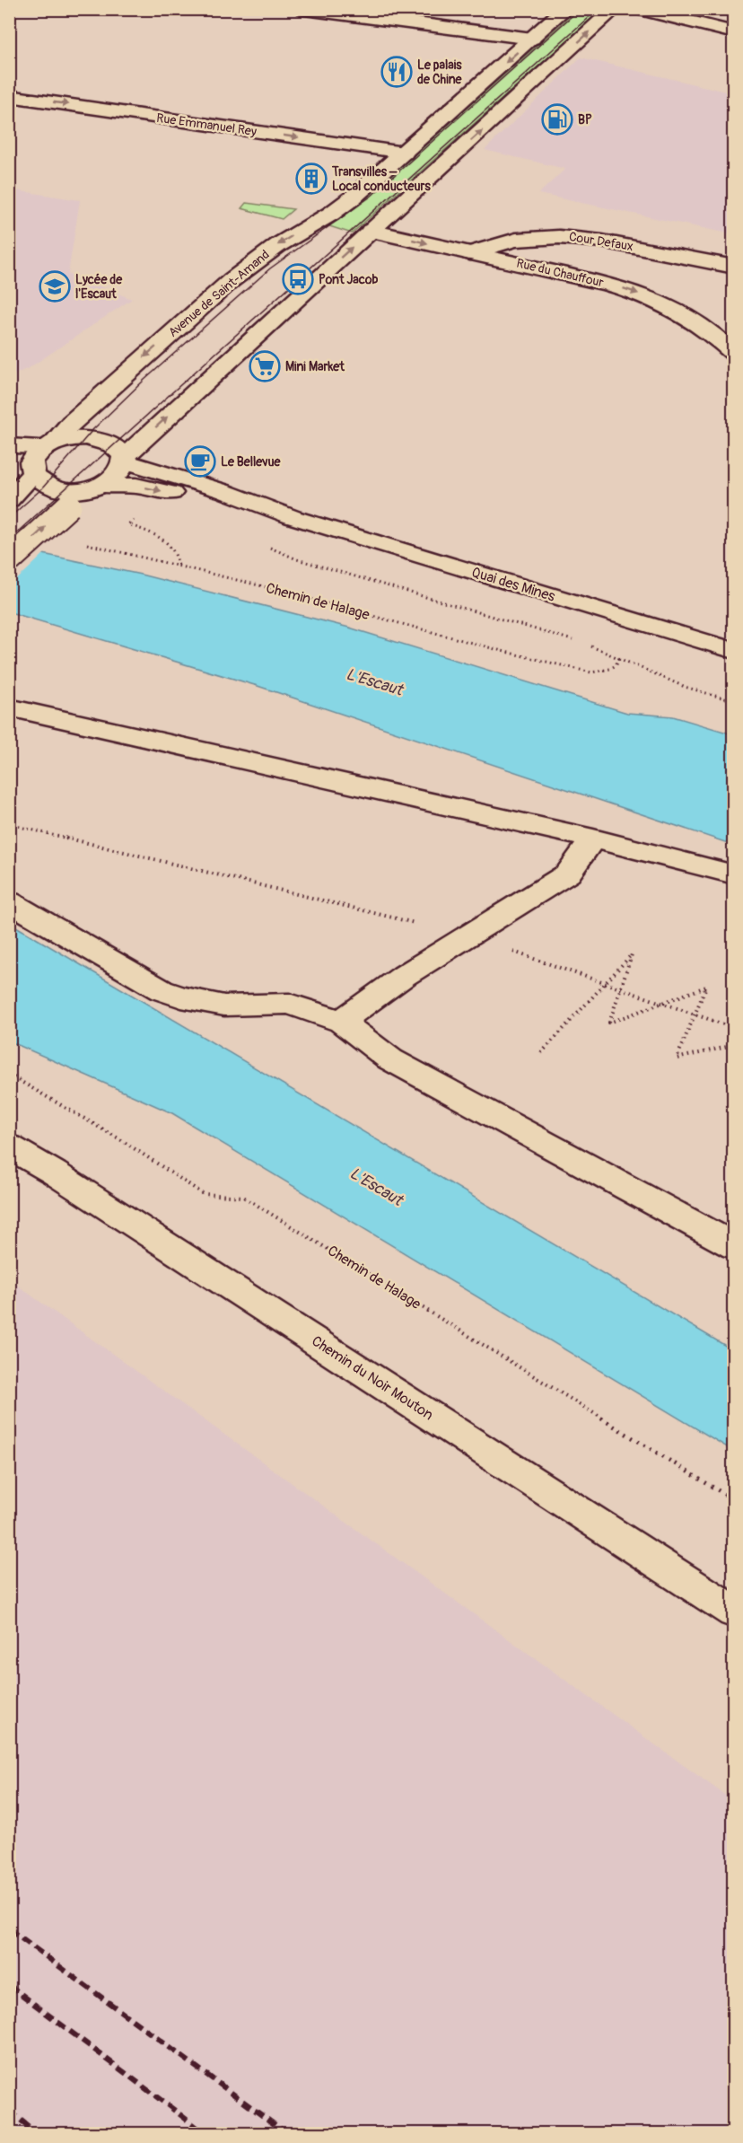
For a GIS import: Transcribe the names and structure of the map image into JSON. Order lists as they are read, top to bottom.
{
  "streets": {
    "street": [
      "Rue Emmanuel Rey",
      "Cour Defaux",
      "Rue du Chauffour",
      "Avenue de Saint-Amand",
      "Quai des Mines",
      "Chemin du Noir Mouton"
    ],
    "path": ["Chemin de Halage"]
  },
  "crossings": [
    ["Rue Emmanuel Rey", "Avenue de Saint-Amand"],
    ["Cour Defaux", "Rue du Chauffour"],
    ["Avenue de Saint-Amand", "Quai des Mines"]
  ],
  "one_way": ["Rue Emmanuel Rey", "Rue du Chauffour"],
  "water": ["L'Escaut"],
  "places": {
    "restaurant": ["Le palais de Chine"],
    "fuel station": ["BP"],
    "building": ["Transvilles – Local conducteurs"],
    "bus stop": ["Pont Jacob"],
    "school or university": ["Lycée de l'Escaut"],
    "supermarket": ["Mini Market"],
    "cafe": ["Le Bellevue"]
  }
}
